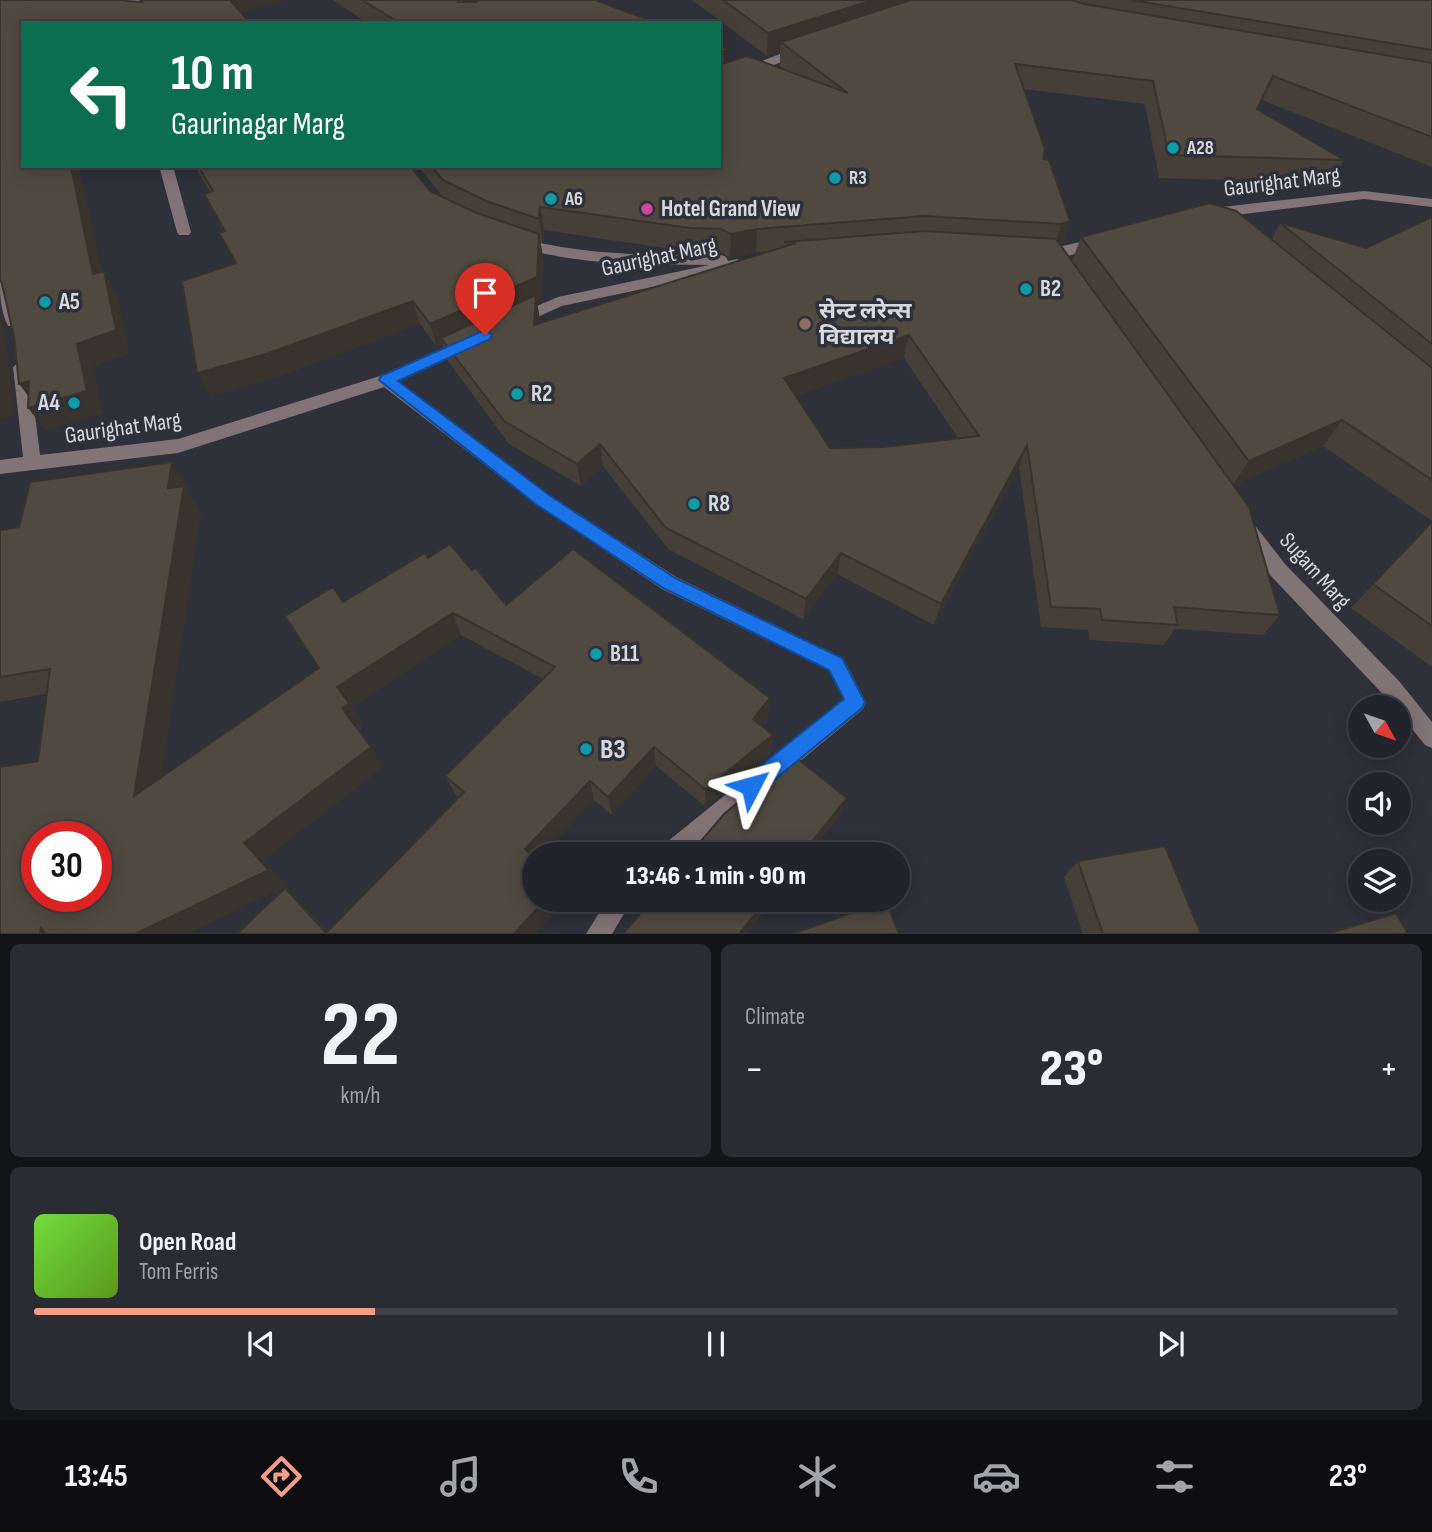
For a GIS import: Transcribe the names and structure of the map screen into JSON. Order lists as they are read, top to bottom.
{
  "streets": {
    "street": ["Gaurighat Marg", "Sugam Marg"]
  },
  "places": [
    "A28",
    "R3",
    "A6",
    "Hotel Grand View",
    "B2",
    "A5",
    "सेन्ट लरेन्स विद्यालय",
    "R2",
    "A4",
    "R8",
    "B11",
    "B3"
  ],
  "north": "bottom right",
  "page": {
    "turn": ["10 m", "Gaurinagar Marg"],
    "limit": "30",
    "trip": "13:46 · 1 min · 90 m",
    "tile": [
      ["22", "km/h"],
      "Climate"
    ],
    "heat": ["−", "23°", "+"],
    "song": ["Open Road", "Tom Ferris"],
    "tabs": ["13:45", "23°"]
  }
}
